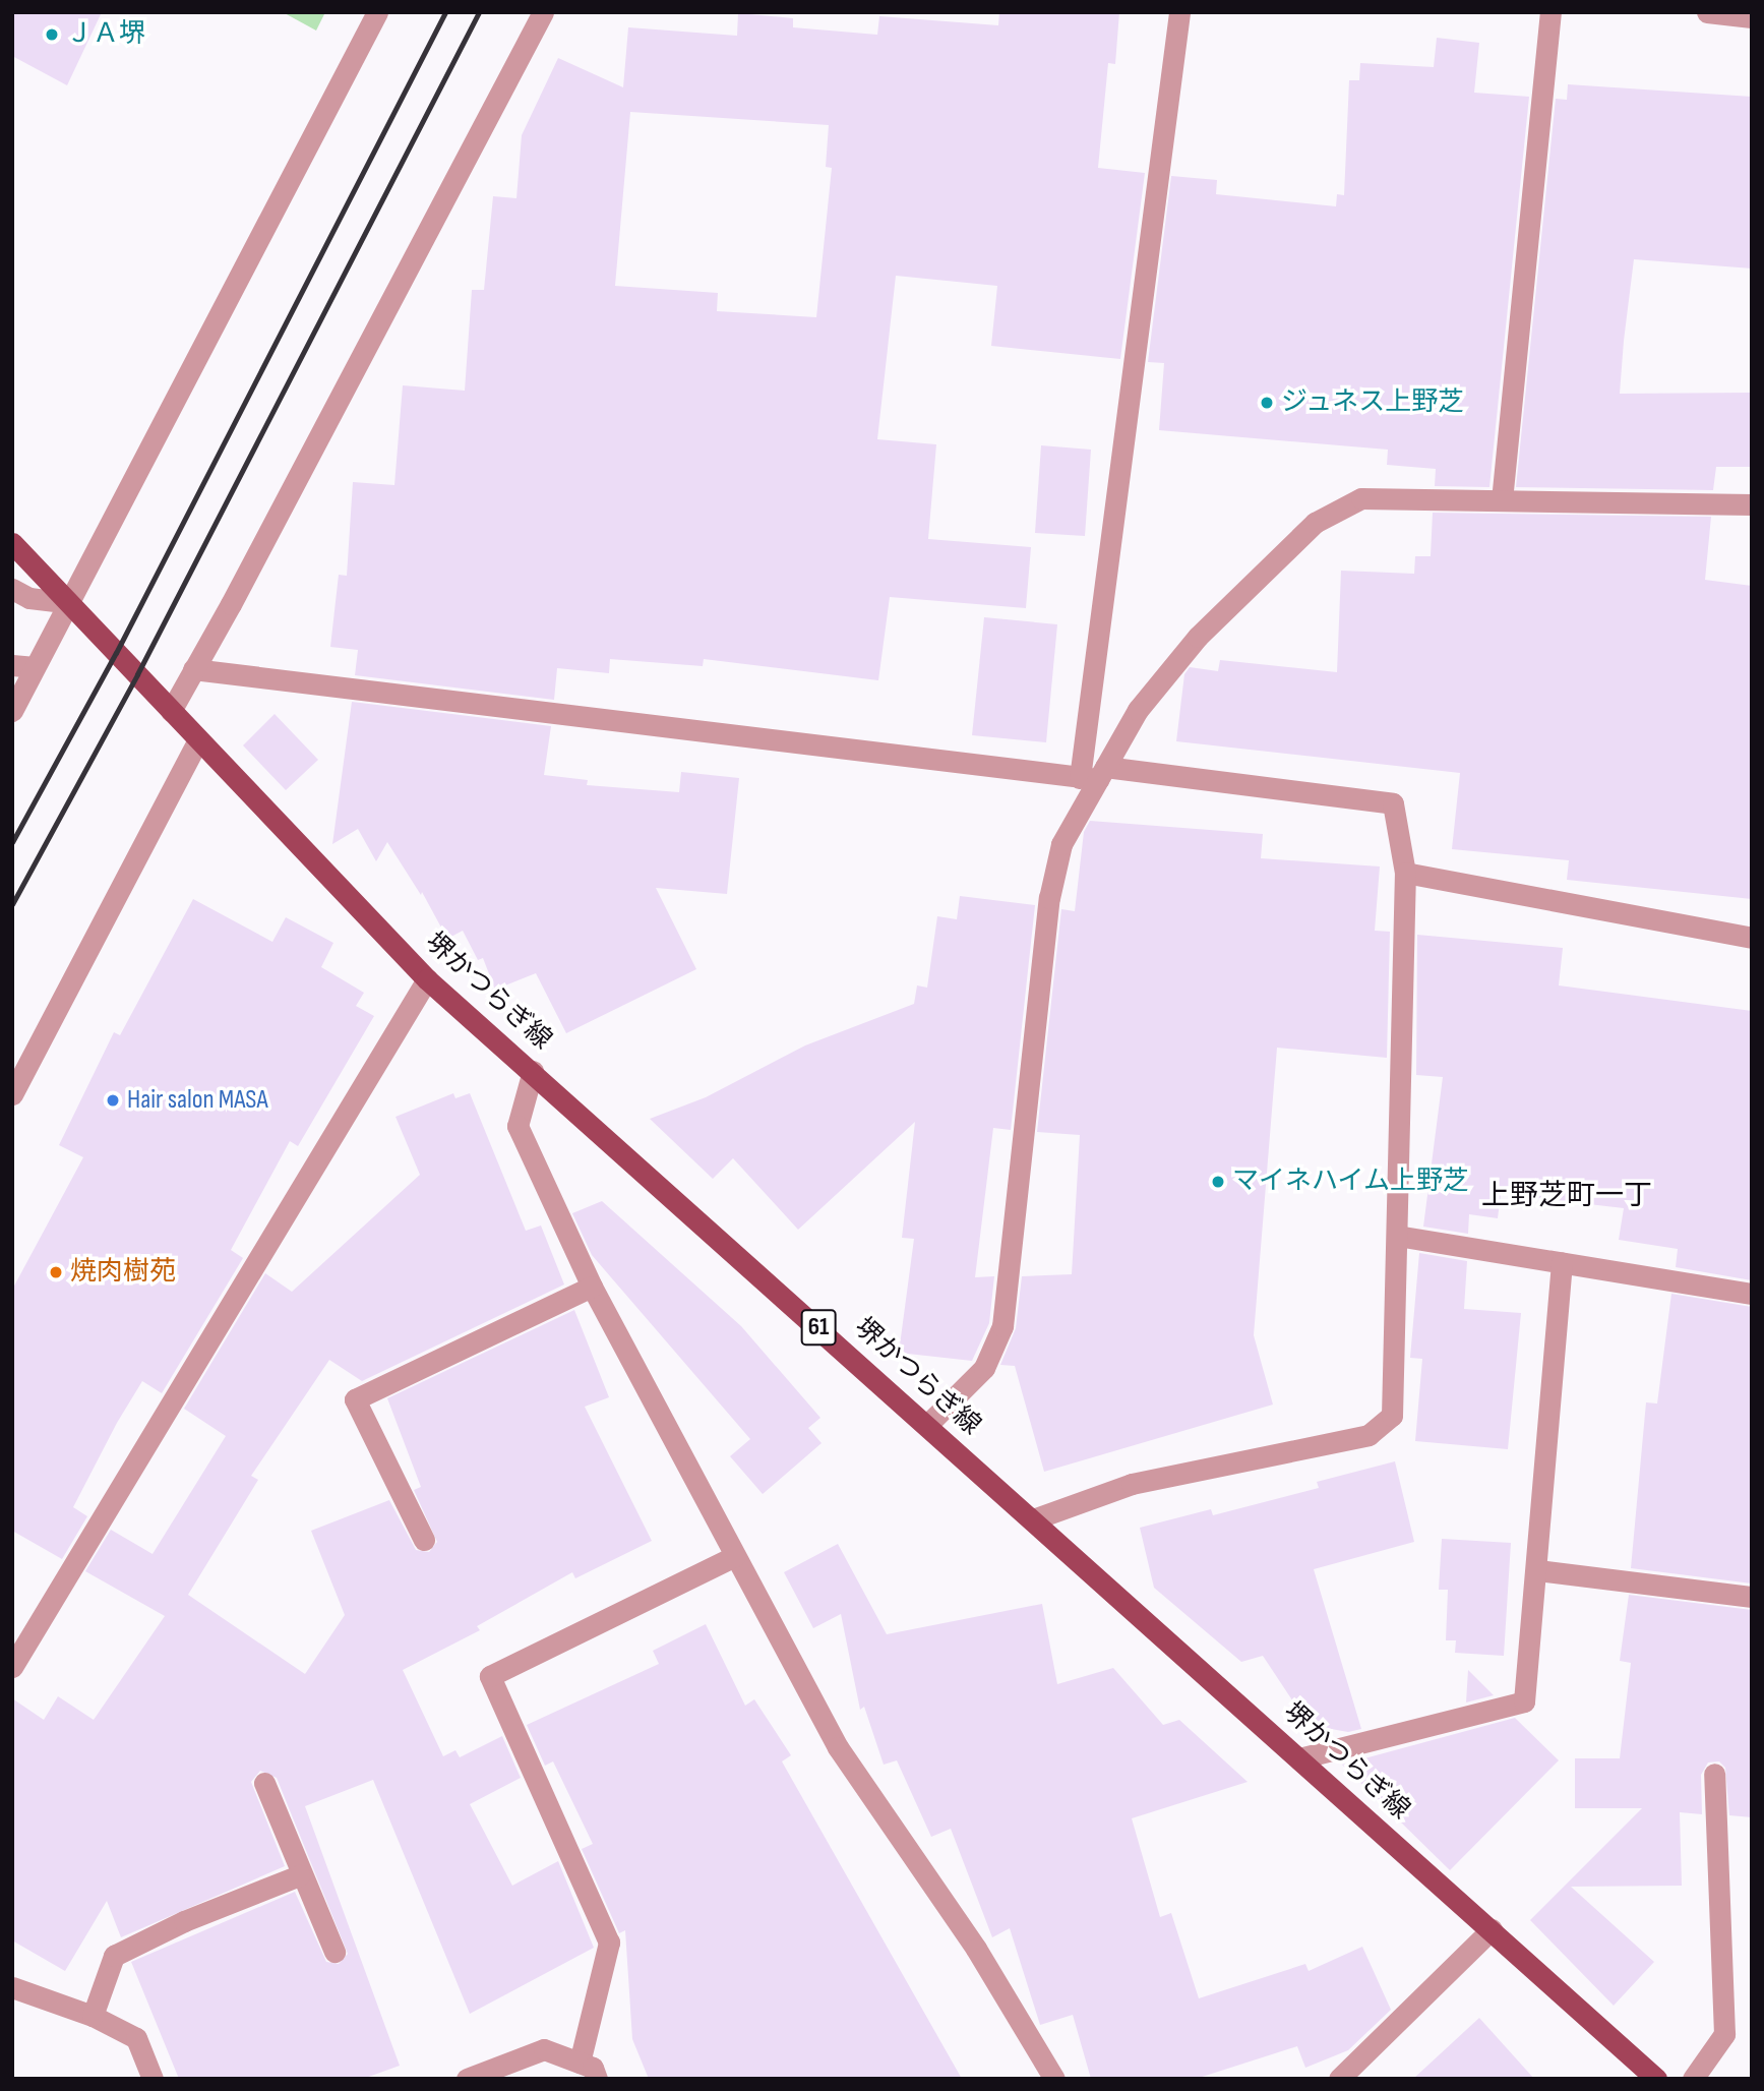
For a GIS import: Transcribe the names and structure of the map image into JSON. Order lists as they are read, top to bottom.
{
  "streets": {
    "main road": ["堺かつらぎ線", "61"]
  },
  "districts": ["上野芝町一丁"],
  "places": [
    "ＪＡ堺",
    "ジュネス上野芝",
    "Hair salon MASA",
    "マイネハイム上野芝",
    "焼肉樹苑"
  ]
}
